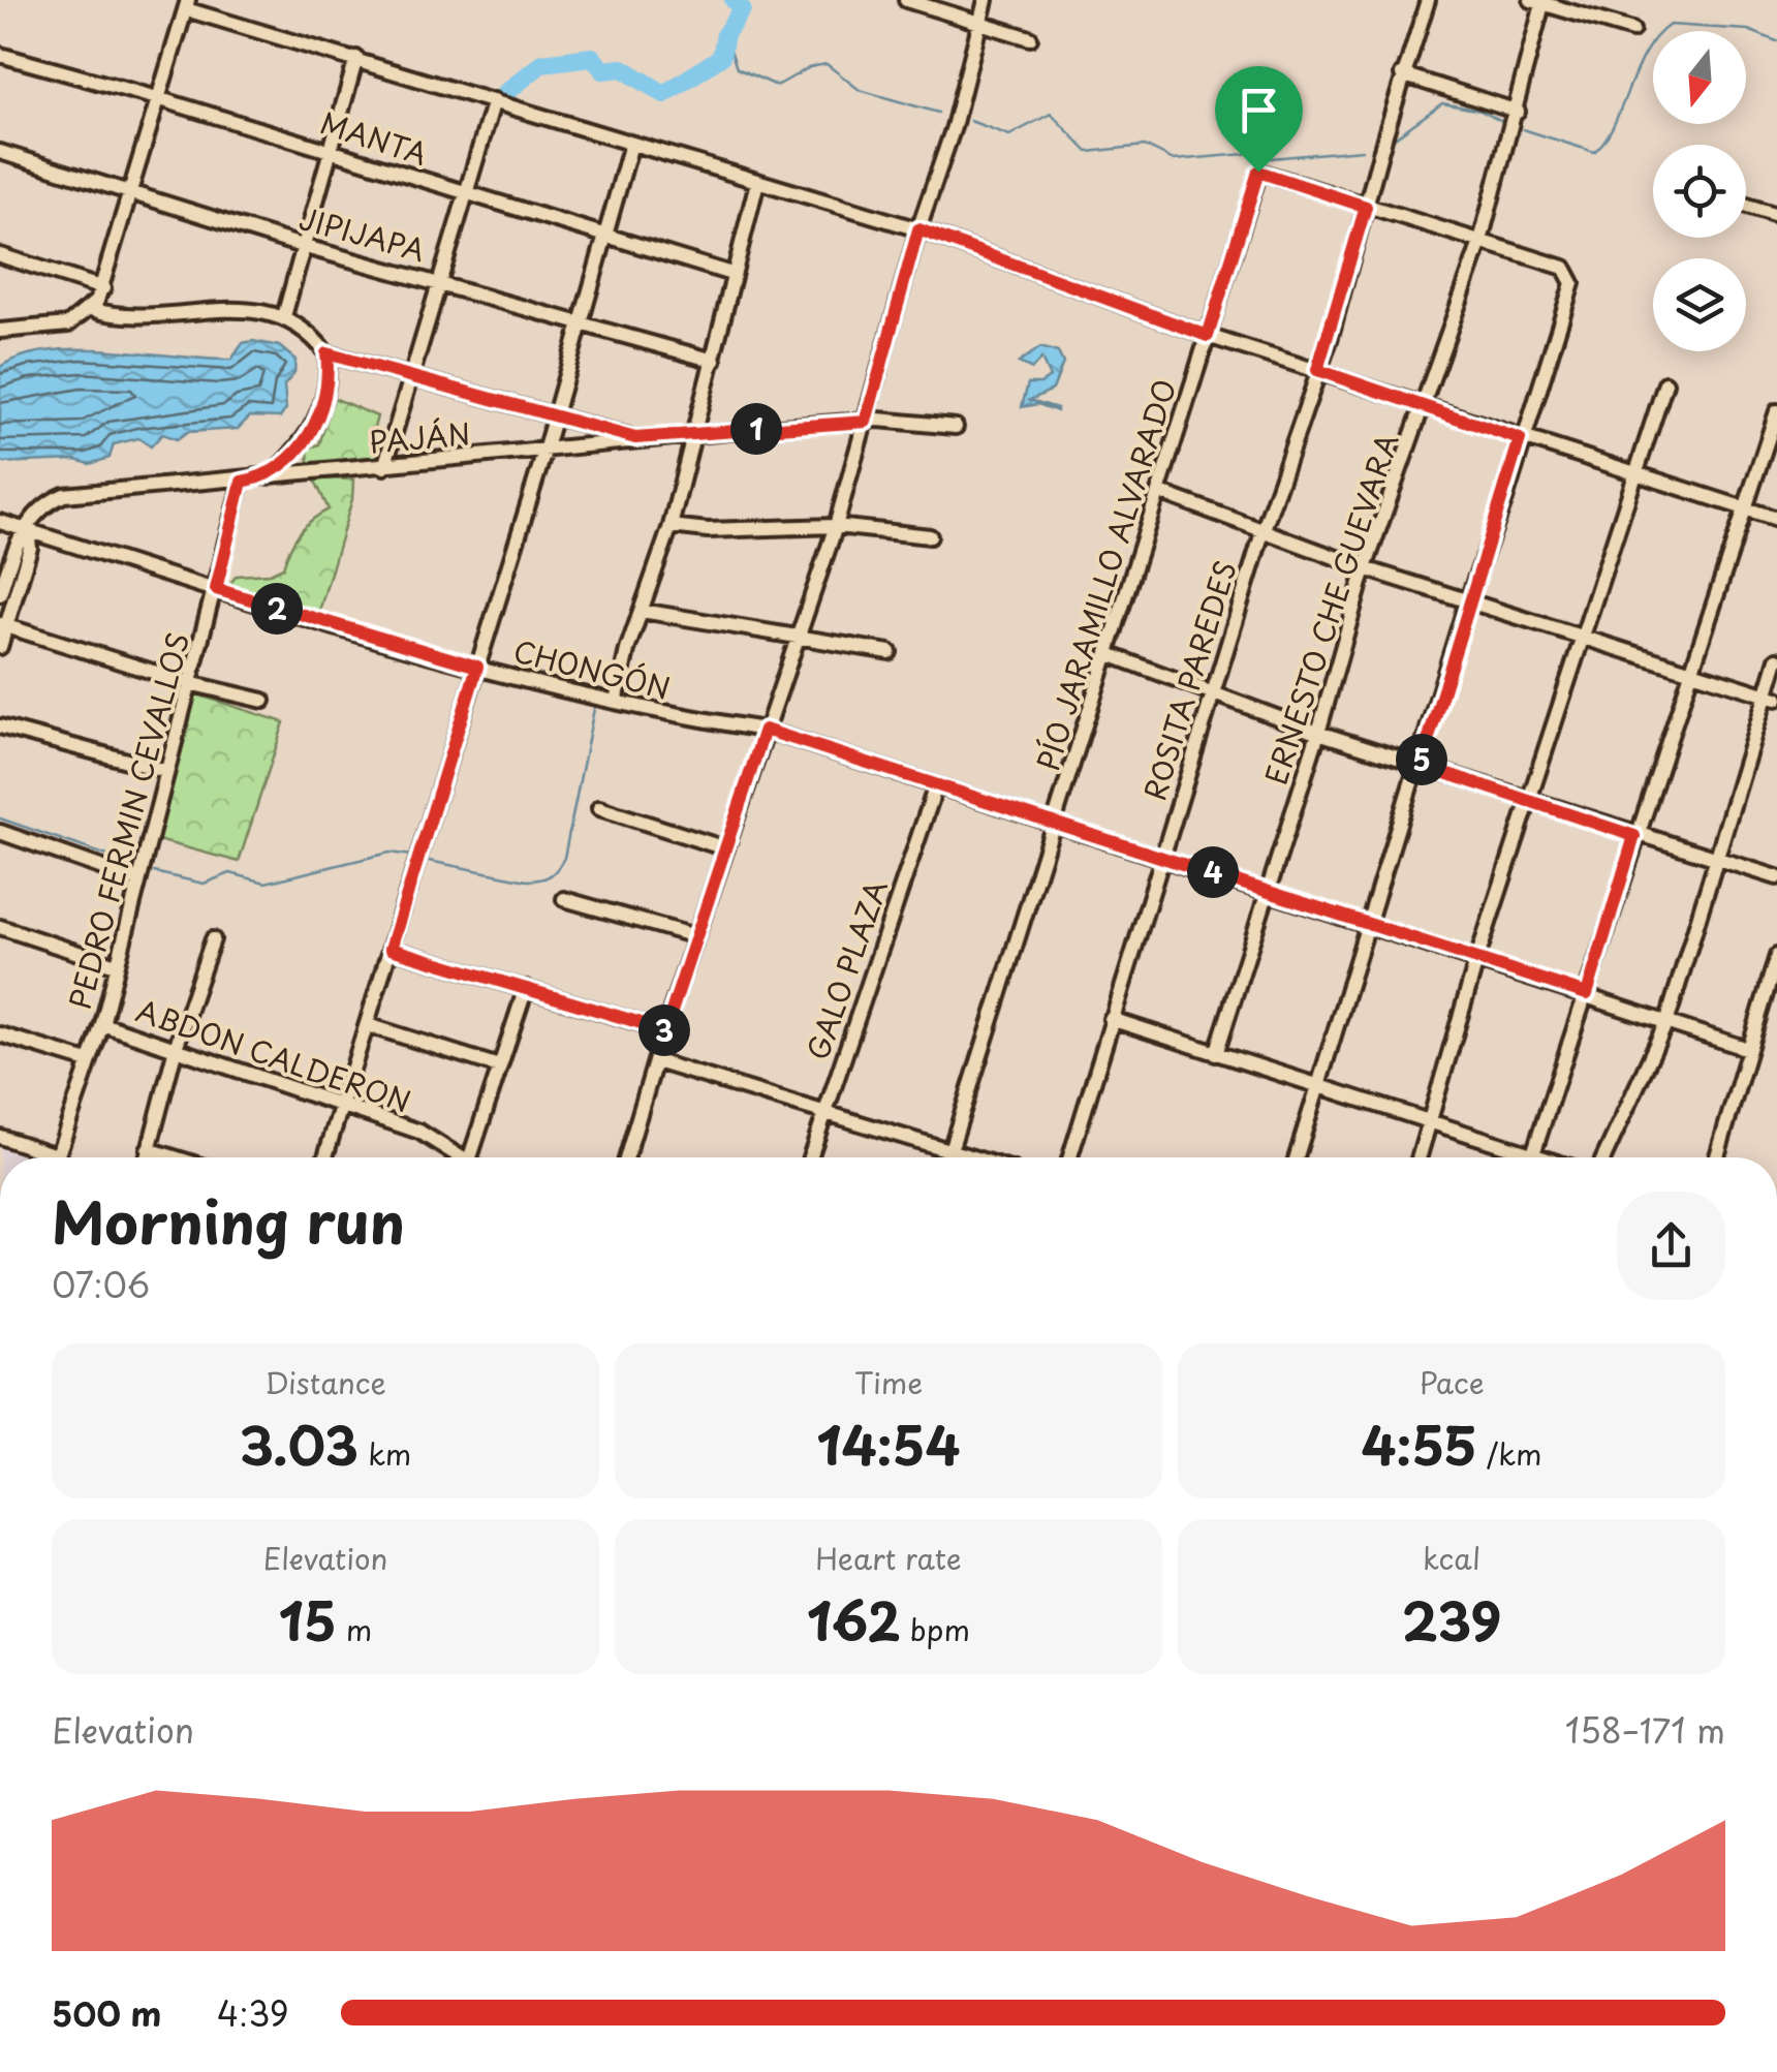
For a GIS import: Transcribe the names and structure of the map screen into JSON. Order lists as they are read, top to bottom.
{
  "streets": {
    "street": [
      "MANTA",
      "JIPIJAPA",
      "PAJÁN",
      "PÍO JARAMILLO ALVARADO",
      "ERNESTO CHE GUEVARA",
      "CHONGÓN",
      "ROSITA PAREDES",
      "PEDRO FERMIN CEVALLOS",
      "GALO PLAZA",
      "ABDON CALDERON"
    ]
  },
  "crossings": [
    ["PAJÁN", "CHONGÓN"],
    ["PAJÁN", "PEDRO FERMIN CEVALLOS"],
    ["PÍO JARAMILLO ALVARADO", "CHONGÓN"],
    ["PÍO JARAMILLO ALVARADO", "ROSITA PAREDES"],
    ["ERNESTO CHE GUEVARA", "CHONGÓN"],
    ["CHONGÓN", "ROSITA PAREDES"],
    ["CHONGÓN", "PEDRO FERMIN CEVALLOS"],
    ["CHONGÓN", "GALO PLAZA"],
    ["PEDRO FERMIN CEVALLOS", "ABDON CALDERON"]
  ],
  "north": "bottom",
  "page": {
    "pins": [
      "1",
      "2",
      "5",
      "4",
      "3"
    ],
    "heading": ["Morning run", "07:06"],
    "stats": [
      ["Distance", "3.03 km"],
      ["Time", "14:54"],
      ["Pace", "4:55 /km"],
      ["Elevation", "15 m"],
      ["Heart rate", "162 bpm"],
      ["kcal", "239"]
    ],
    "chart": ["Elevation", "158–171 m"],
    "list": [
      {
        "name": "500 m",
        "note": "4:39"
      }
    ]
  }
}
